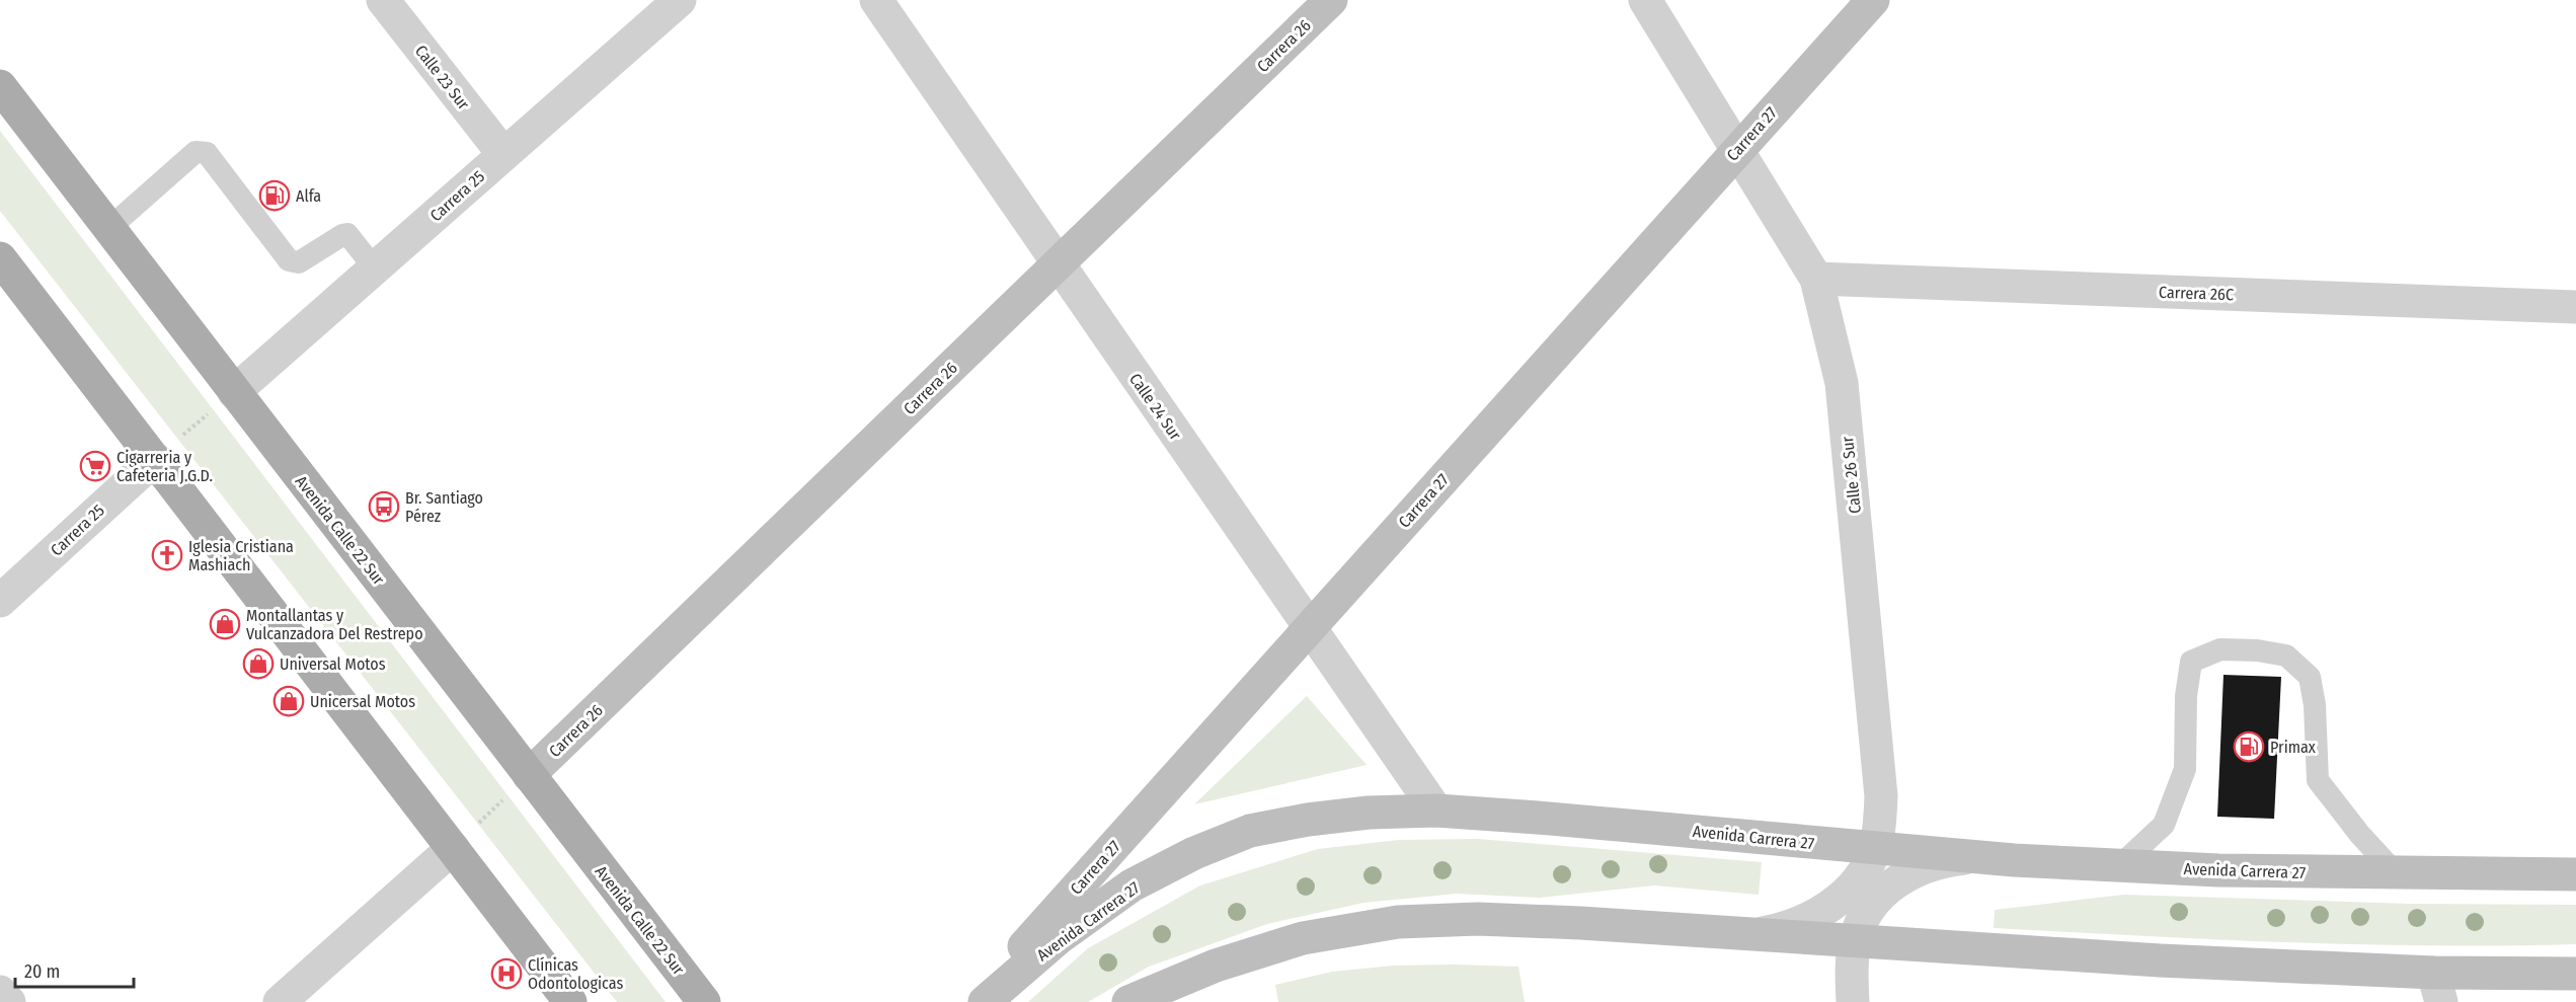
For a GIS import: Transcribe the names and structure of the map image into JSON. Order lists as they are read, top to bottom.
{
  "streets": {
    "main road": [
      "Carrera 26",
      "Carrera 27",
      "Avenida Calle 22 Sur",
      "Avenida Carrera 27"
    ],
    "street": [
      "Calle 23 Sur",
      "Carrera 25",
      "Carrera 26C",
      "Calle 24 Sur",
      "Calle 26 Sur"
    ]
  },
  "crossings": [
    ["Carrera 26", "Calle 24 Sur"],
    ["Carrera 26", "Avenida Calle 22 Sur"],
    ["Calle 23 Sur", "Carrera 25"],
    ["Carrera 27", "Calle 24 Sur"],
    ["Carrera 27", "Calle 26 Sur"],
    ["Carrera 25", "Avenida Calle 22 Sur"],
    ["Carrera 26C", "Calle 26 Sur"],
    ["Calle 24 Sur", "Avenida Carrera 27"],
    ["Calle 26 Sur", "Avenida Carrera 27"]
  ],
  "places": {
    "fuel station": ["Alfa", "Primax"],
    "supermarket": ["Cigarreria y Cafeteria J.G.D."],
    "bus stop": ["Br. Santiago Pérez"],
    "church": ["Iglesia Cristiana Mashiach"],
    "shop": ["Montallantas y Vulcanzadora Del Restrepo", "Universal Motos", "Unicersal Motos"],
    "hospital": ["Clínicas Odontologicas"]
  },
  "scale_bar": "20 m"
}
